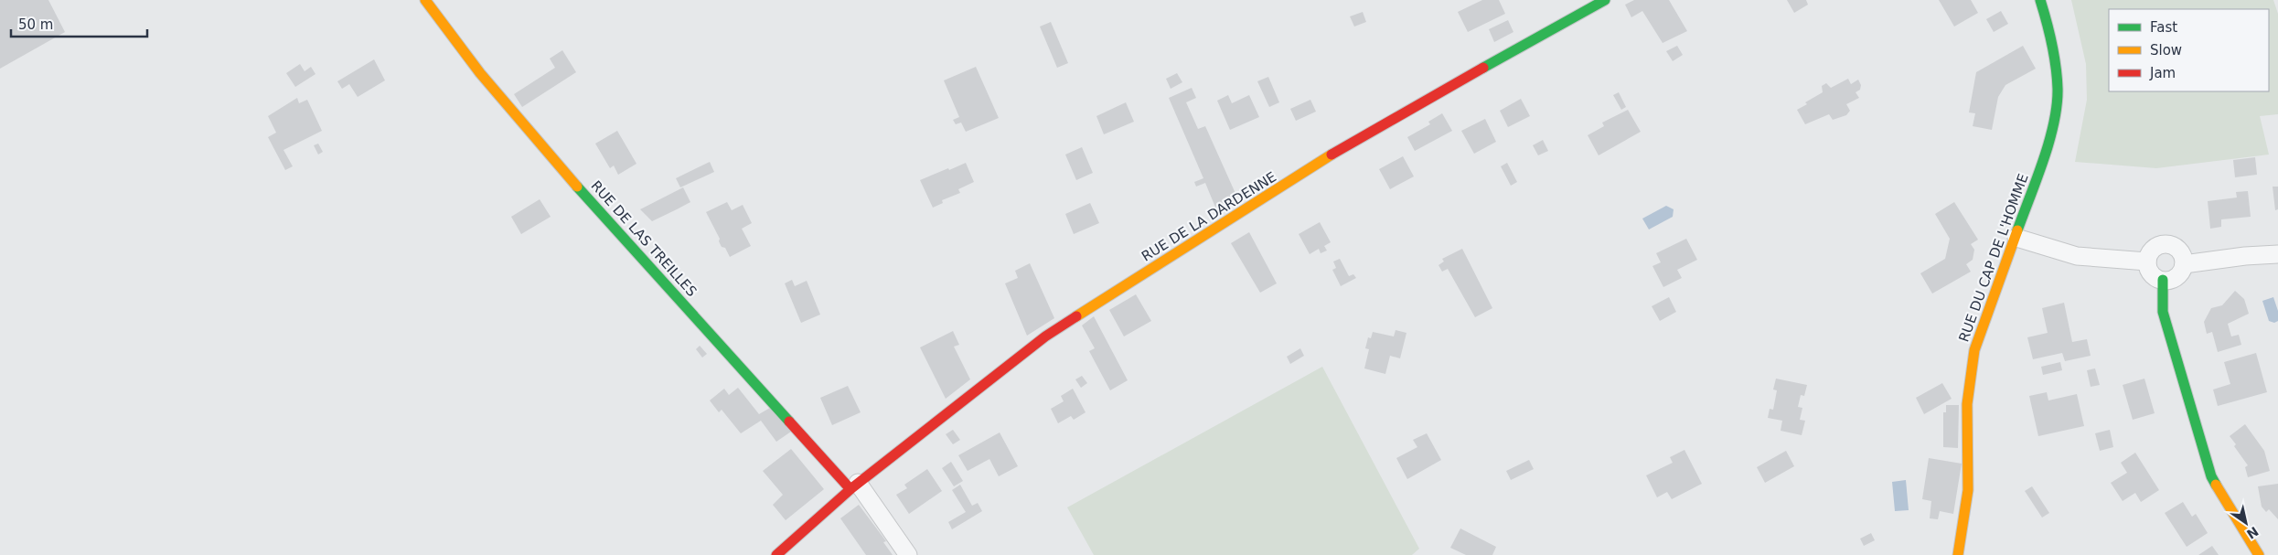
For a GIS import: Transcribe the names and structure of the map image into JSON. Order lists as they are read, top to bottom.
{
  "streets": {
    "street": ["RUE DE LA DARDENNE", "RUE DE LAS TREILLES", "RUE DU CAP DE L'HOMME"]
  },
  "crossings": [
    ["RUE DE LA DARDENNE", "RUE DE LAS TREILLES"]
  ],
  "legend": ["Fast", "Slow", "Jam"],
  "scale_bar": "50 m",
  "north": "bottom right"
}
